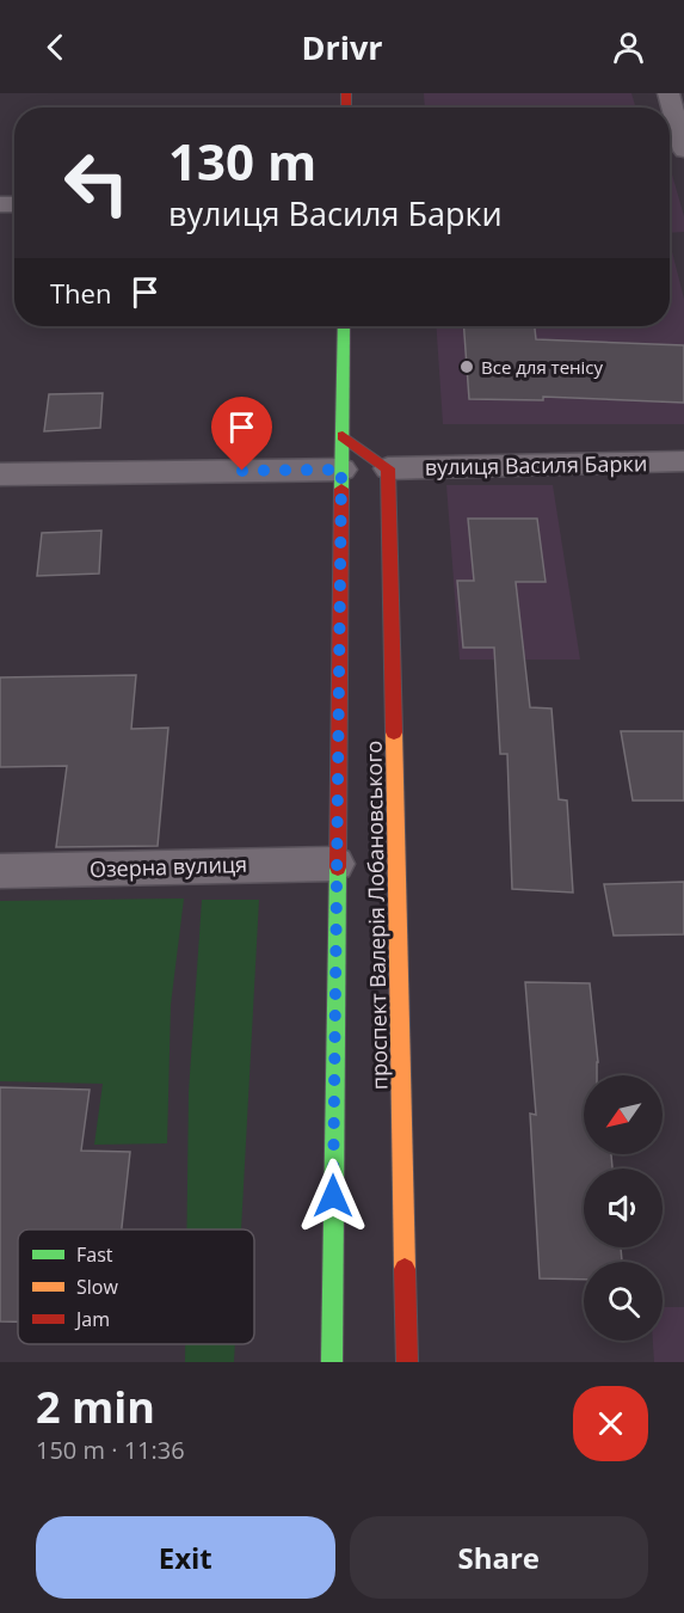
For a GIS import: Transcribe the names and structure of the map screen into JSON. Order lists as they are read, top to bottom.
{
  "streets": {
    "main road": ["проспект Валерія Лобановського"],
    "street": ["вулиця Василя Барки", "Озерна вулиця"]
  },
  "crossings": [
    ["вулиця Василя Барки", "проспект Валерія Лобановського"],
    ["Озерна вулиця", "проспект Валерія Лобановського"]
  ],
  "places": ["Все для тенісу"],
  "legend": ["Fast", "Slow", "Jam"],
  "north": "bottom left",
  "page": {
    "header": "Drivr",
    "turn": ["130 m", "вулиця Василя Барки"],
    "then": "Then",
    "heading": ["2 min", "150 m · 11:36"],
    "buttons": ["Exit", "Share"]
  }
}
